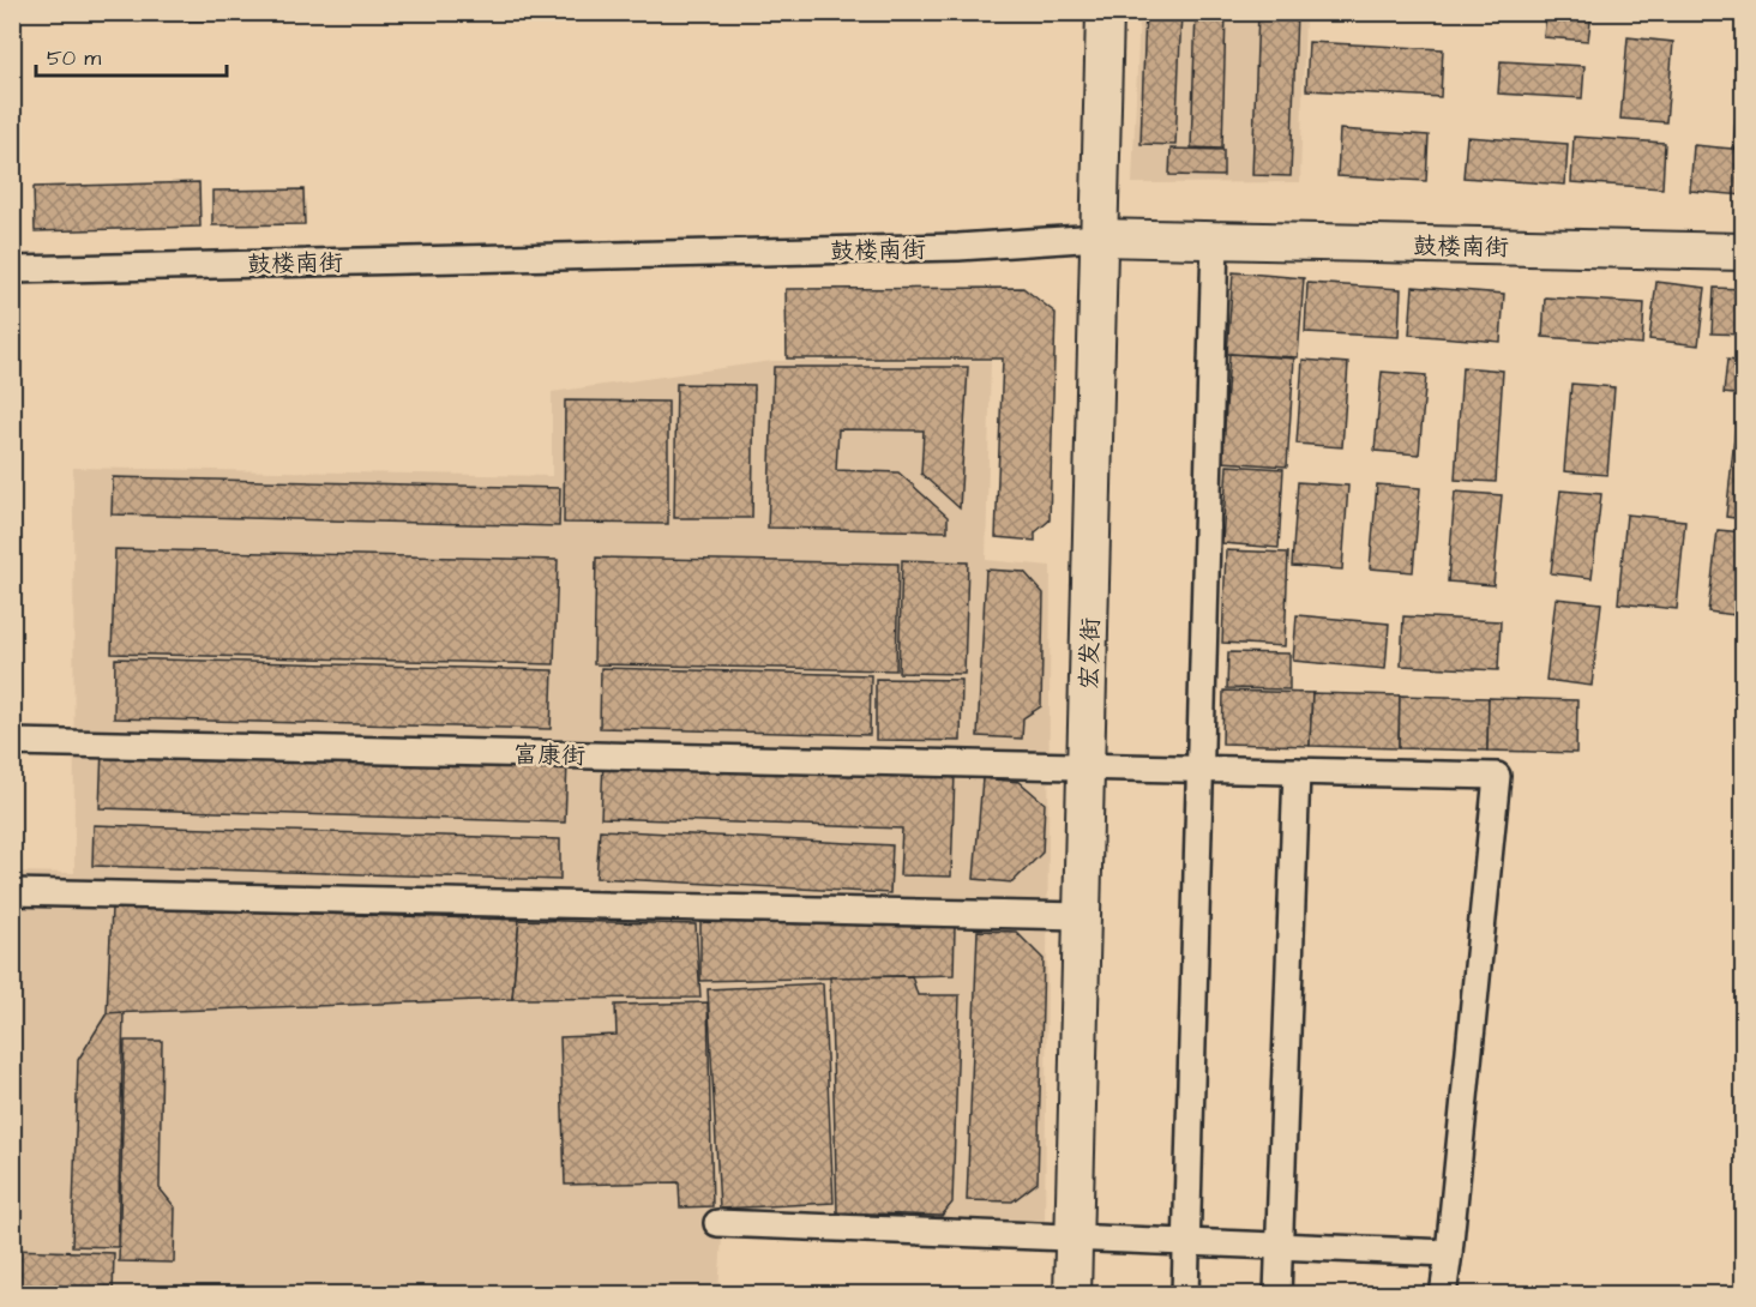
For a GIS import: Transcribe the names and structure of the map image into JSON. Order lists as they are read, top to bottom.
{
  "streets": {
    "street": ["鼓楼南街", "宏发街", "富康街"]
  },
  "crossings": [
    ["鼓楼南街", "宏发街"],
    ["宏发街", "富康街"]
  ],
  "scale_bar": "50 m"
}
